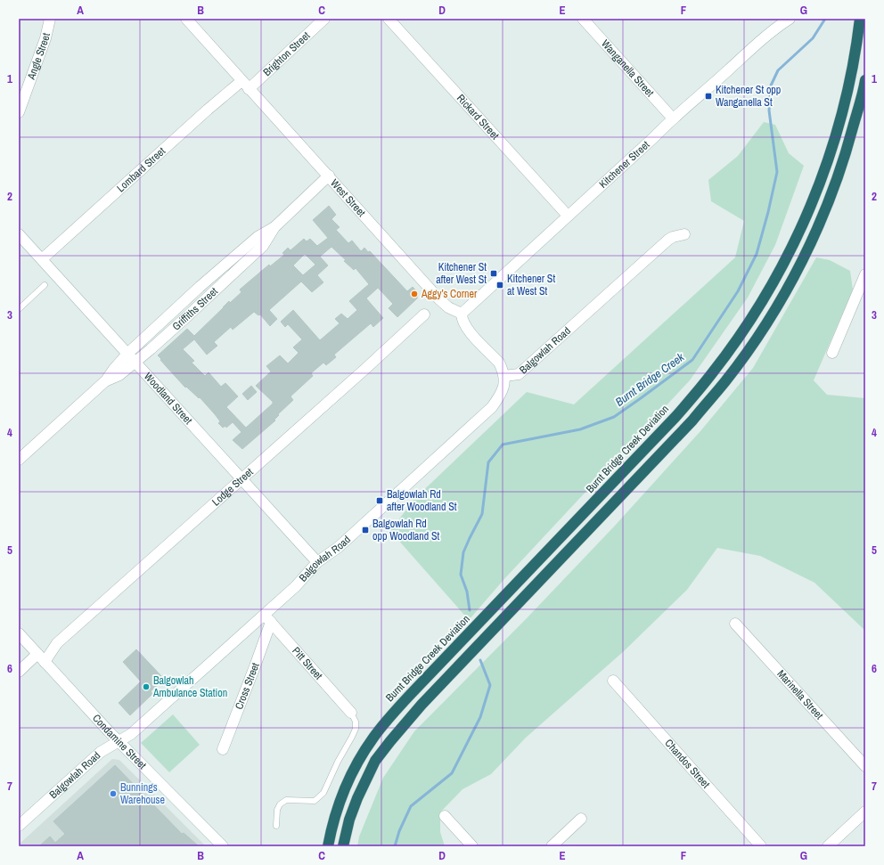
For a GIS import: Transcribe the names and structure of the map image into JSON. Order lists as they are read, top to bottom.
{
  "streets": {
    "highway": ["Burnt Bridge Creek Deviation"],
    "street": [
      "Brighton Street",
      "Angle Street",
      "Wanganella Street",
      "Rickard Street",
      "Kitchener Street",
      "Lombard Street",
      "West Street",
      "Griffiths Street",
      "Balgowlah Road",
      "Woodland Street",
      "Lodge Street",
      "Pitt Street",
      "Cross Street",
      "Marinella Street",
      "Condamine Street",
      "Chandos Street"
    ]
  },
  "crossings": [
    ["Brighton Street", "Lombard Street"],
    ["Brighton Street", "West Street"],
    ["Wanganella Street", "Kitchener Street"],
    ["Rickard Street", "Kitchener Street"],
    ["Kitchener Street", "West Street"],
    ["Lombard Street", "West Street"],
    ["Lombard Street", "Woodland Street"],
    ["West Street", "Griffiths Street"],
    ["Griffiths Street", "Woodland Street"],
    ["Balgowlah Road", "Woodland Street"],
    ["Balgowlah Road", "Pitt Street"],
    ["Balgowlah Road", "Condamine Street"],
    ["Woodland Street", "Lodge Street"],
    ["Lodge Street", "Condamine Street"],
    ["Pitt Street", "Cross Street"]
  ],
  "water": ["Burnt Bridge Creek"],
  "places": {
    "transit": [
      "Kitchener St opp Wanganella St",
      "Kitchener St after West St",
      "Kitchener St at West St",
      "Balgowlah Rd after Woodland St",
      "Balgowlah Rd opp Woodland St"
    ],
    "other": ["Aggy’s Corner", "Balgowlah Ambulance Station", "Bunnings Warehouse"]
  },
  "grid": {
    "columns": [
      "A",
      "B",
      "C",
      "D",
      "E",
      "F",
      "G"
    ],
    "rows": [
      "1",
      "2",
      "3",
      "4",
      "5",
      "6",
      "7"
    ]
  }
}
